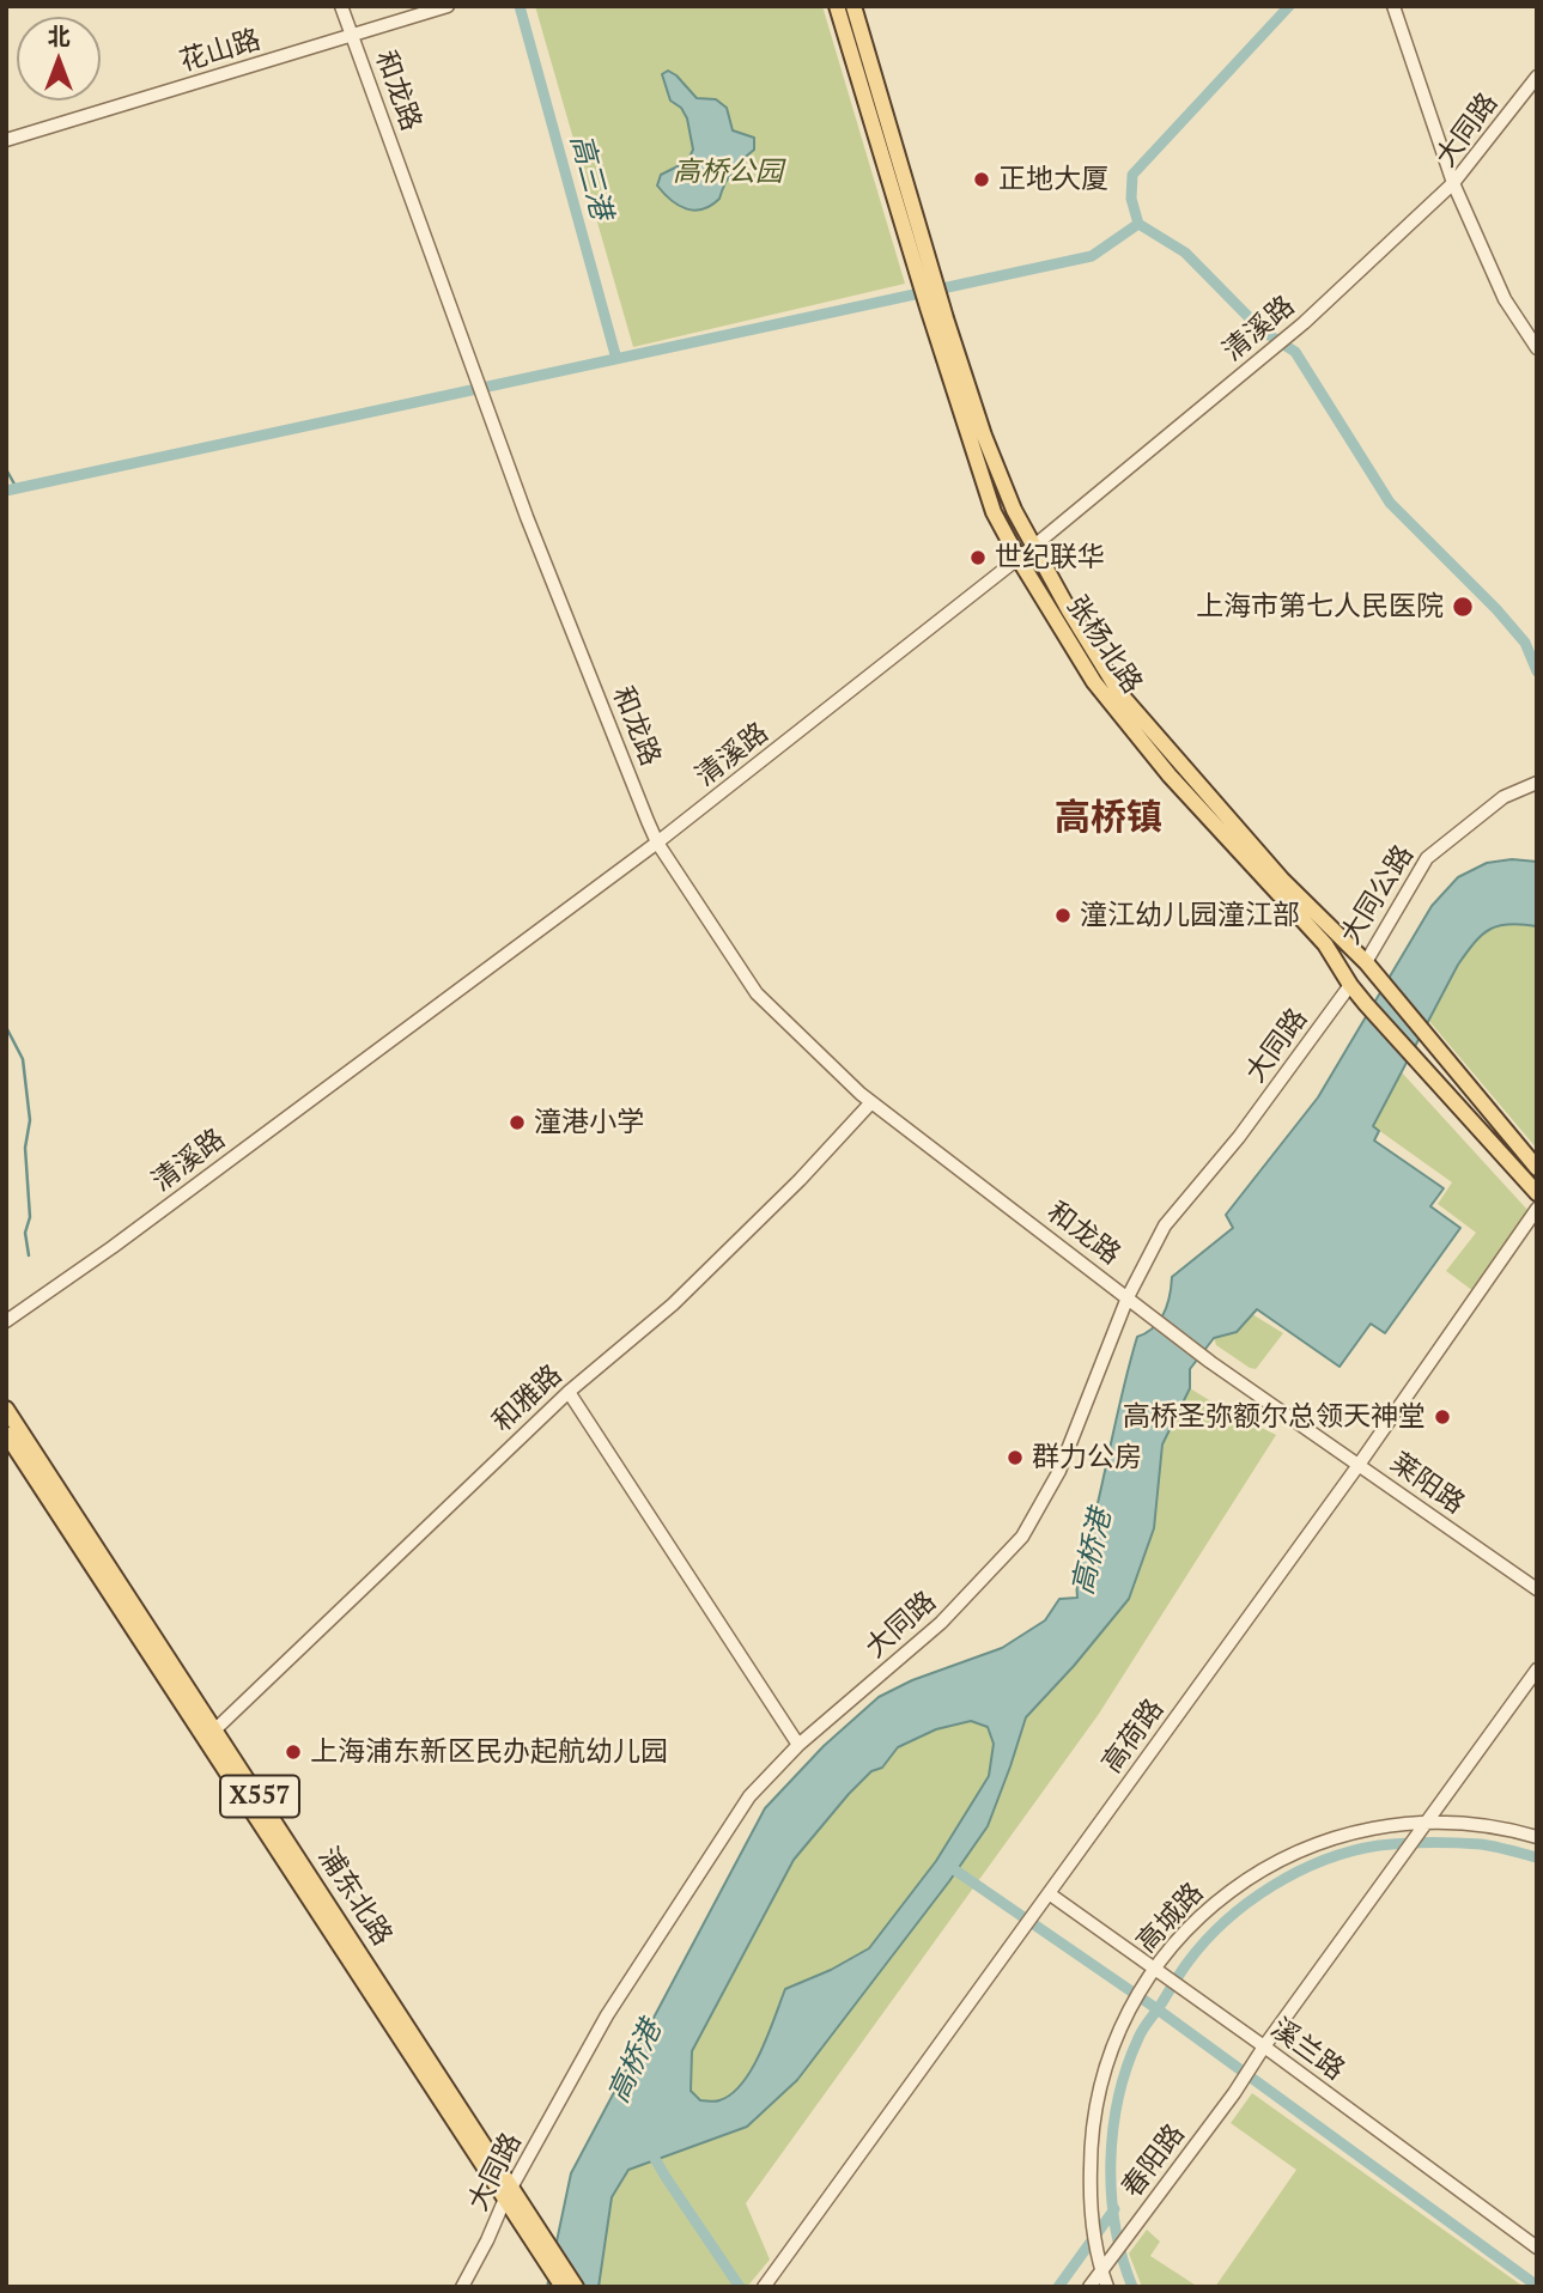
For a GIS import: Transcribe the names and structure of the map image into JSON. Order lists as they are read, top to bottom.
{
  "streets": {
    "main road": [
      "张杨北路",
      "大同公路",
      "X557",
      "浦东北路"
    ],
    "street": [
      "花山路",
      "和龙路",
      "大同路",
      "清溪路",
      "和雅路",
      "莱阳路",
      "高荷路",
      "高城路",
      "溪兰路",
      "春阳路"
    ]
  },
  "crossings": [
    ["花山路", "和龙路"],
    ["和龙路", "大同路"],
    ["和龙路", "清溪路"],
    ["和龙路", "和雅路"],
    ["和龙路", "莱阳路"],
    ["大同路", "清溪路"],
    ["大同路", "张杨北路"],
    ["大同路", "大同公路"],
    ["大同路", "莱阳路"],
    ["大同路", "浦东北路"],
    ["清溪路", "张杨北路"],
    ["张杨北路", "大同公路"],
    ["和雅路", "浦东北路"],
    ["莱阳路", "高荷路"],
    ["高荷路", "溪兰路"],
    ["高城路", "溪兰路"],
    ["高城路", "春阳路"],
    ["溪兰路", "春阳路"]
  ],
  "districts": ["高桥镇"],
  "water": ["高三港", "高桥港"],
  "parks": ["高桥公园"],
  "places": [
    "正地大厦",
    "世纪联华",
    "上海市第七人民医院",
    "潼江幼儿园潼江部",
    "潼港小学",
    "高桥圣弥额尔总领天神堂",
    "群力公房",
    "上海浦东新区民办起航幼儿园"
  ],
  "north": "top"
}
